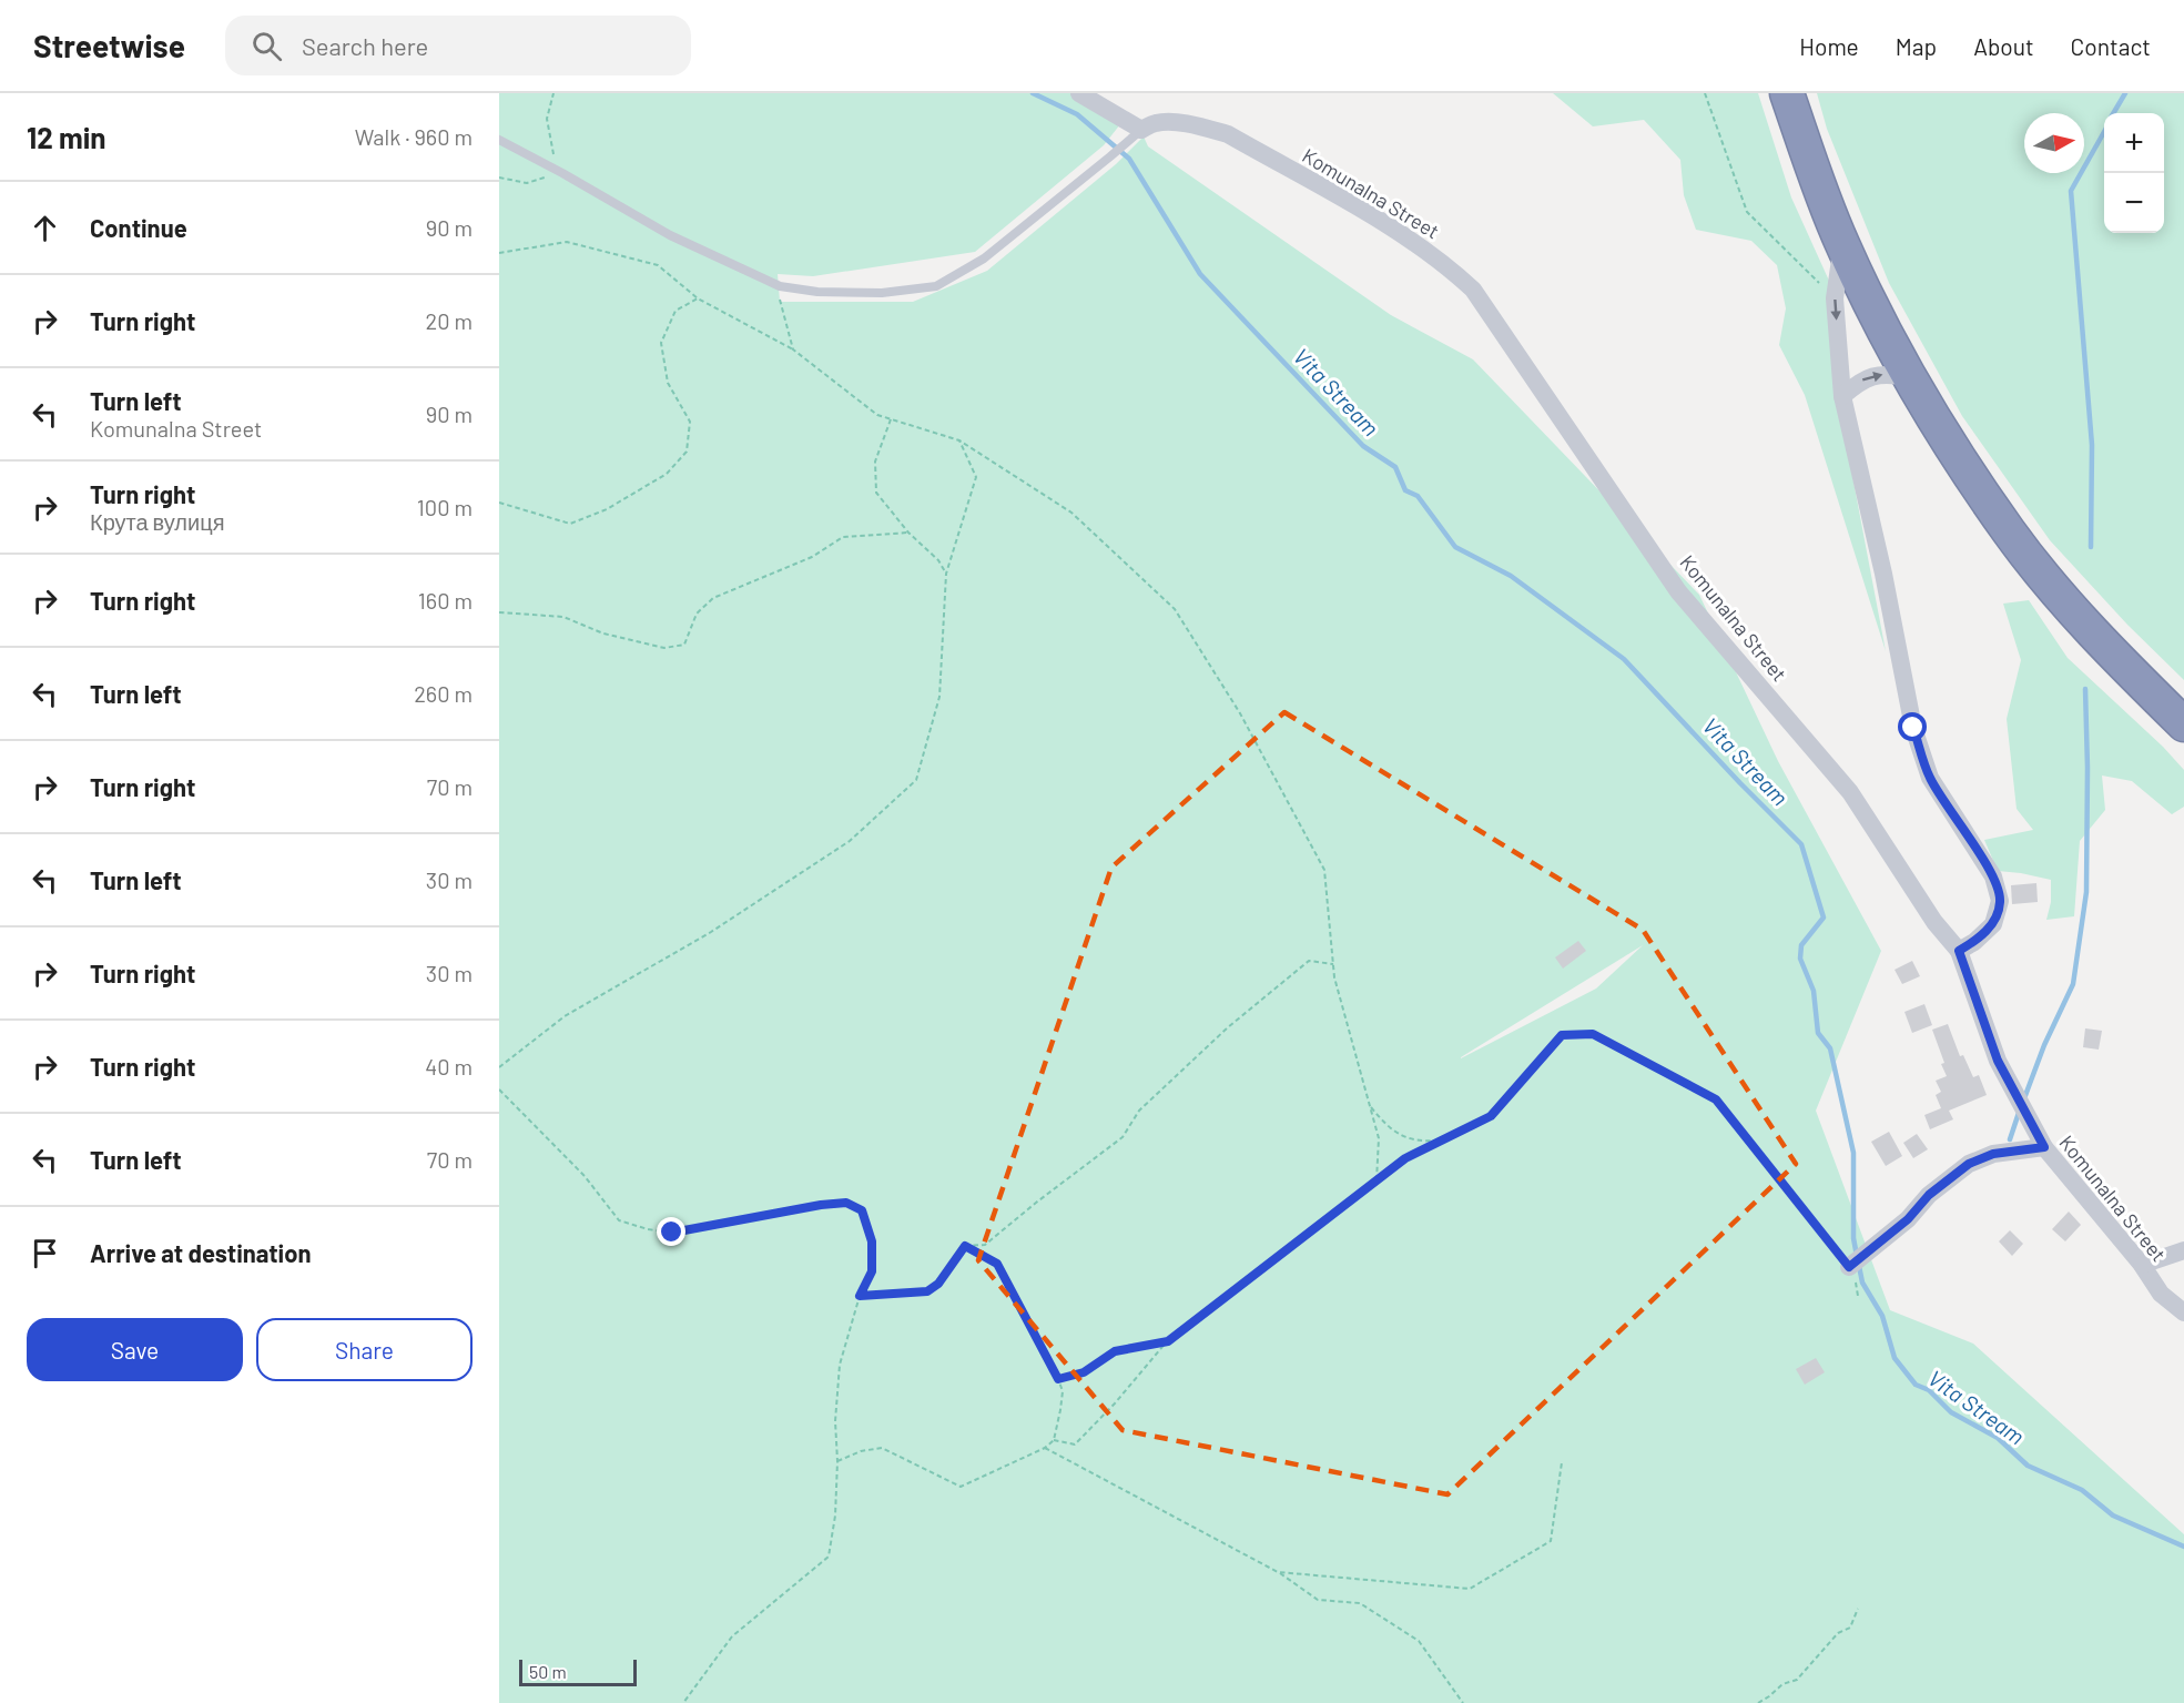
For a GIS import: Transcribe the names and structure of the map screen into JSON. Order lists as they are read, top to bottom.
{
  "streets": {
    "street": ["Komunalna Street"]
  },
  "water": ["Vita Stream"],
  "scale_bar": "50 m",
  "north": "right",
  "page": {
    "header": "Streetwise",
    "search": "Search here",
    "nav": [
      "Home",
      "Map",
      "About",
      "Contact"
    ],
    "heading": ["12 min", "Walk · 960 m"],
    "map_buttons": ["+", "−"],
    "list": [
      ["Continue", "90 m"],
      ["Turn right", "20 m"],
      ["Turn left", "Komunalna Street", "90 m"],
      ["Turn right", "Крута вулиця", "100 m"],
      ["Turn right", "160 m"],
      ["Turn left", "260 m"],
      ["Turn right", "70 m"],
      ["Turn left", "30 m"],
      ["Turn right", "30 m"],
      ["Turn right", "40 m"],
      ["Turn left", "70 m"],
      "Arrive at destination"
    ],
    "buttons": ["Save", "Share"],
    "scale": "50 m"
  }
}
